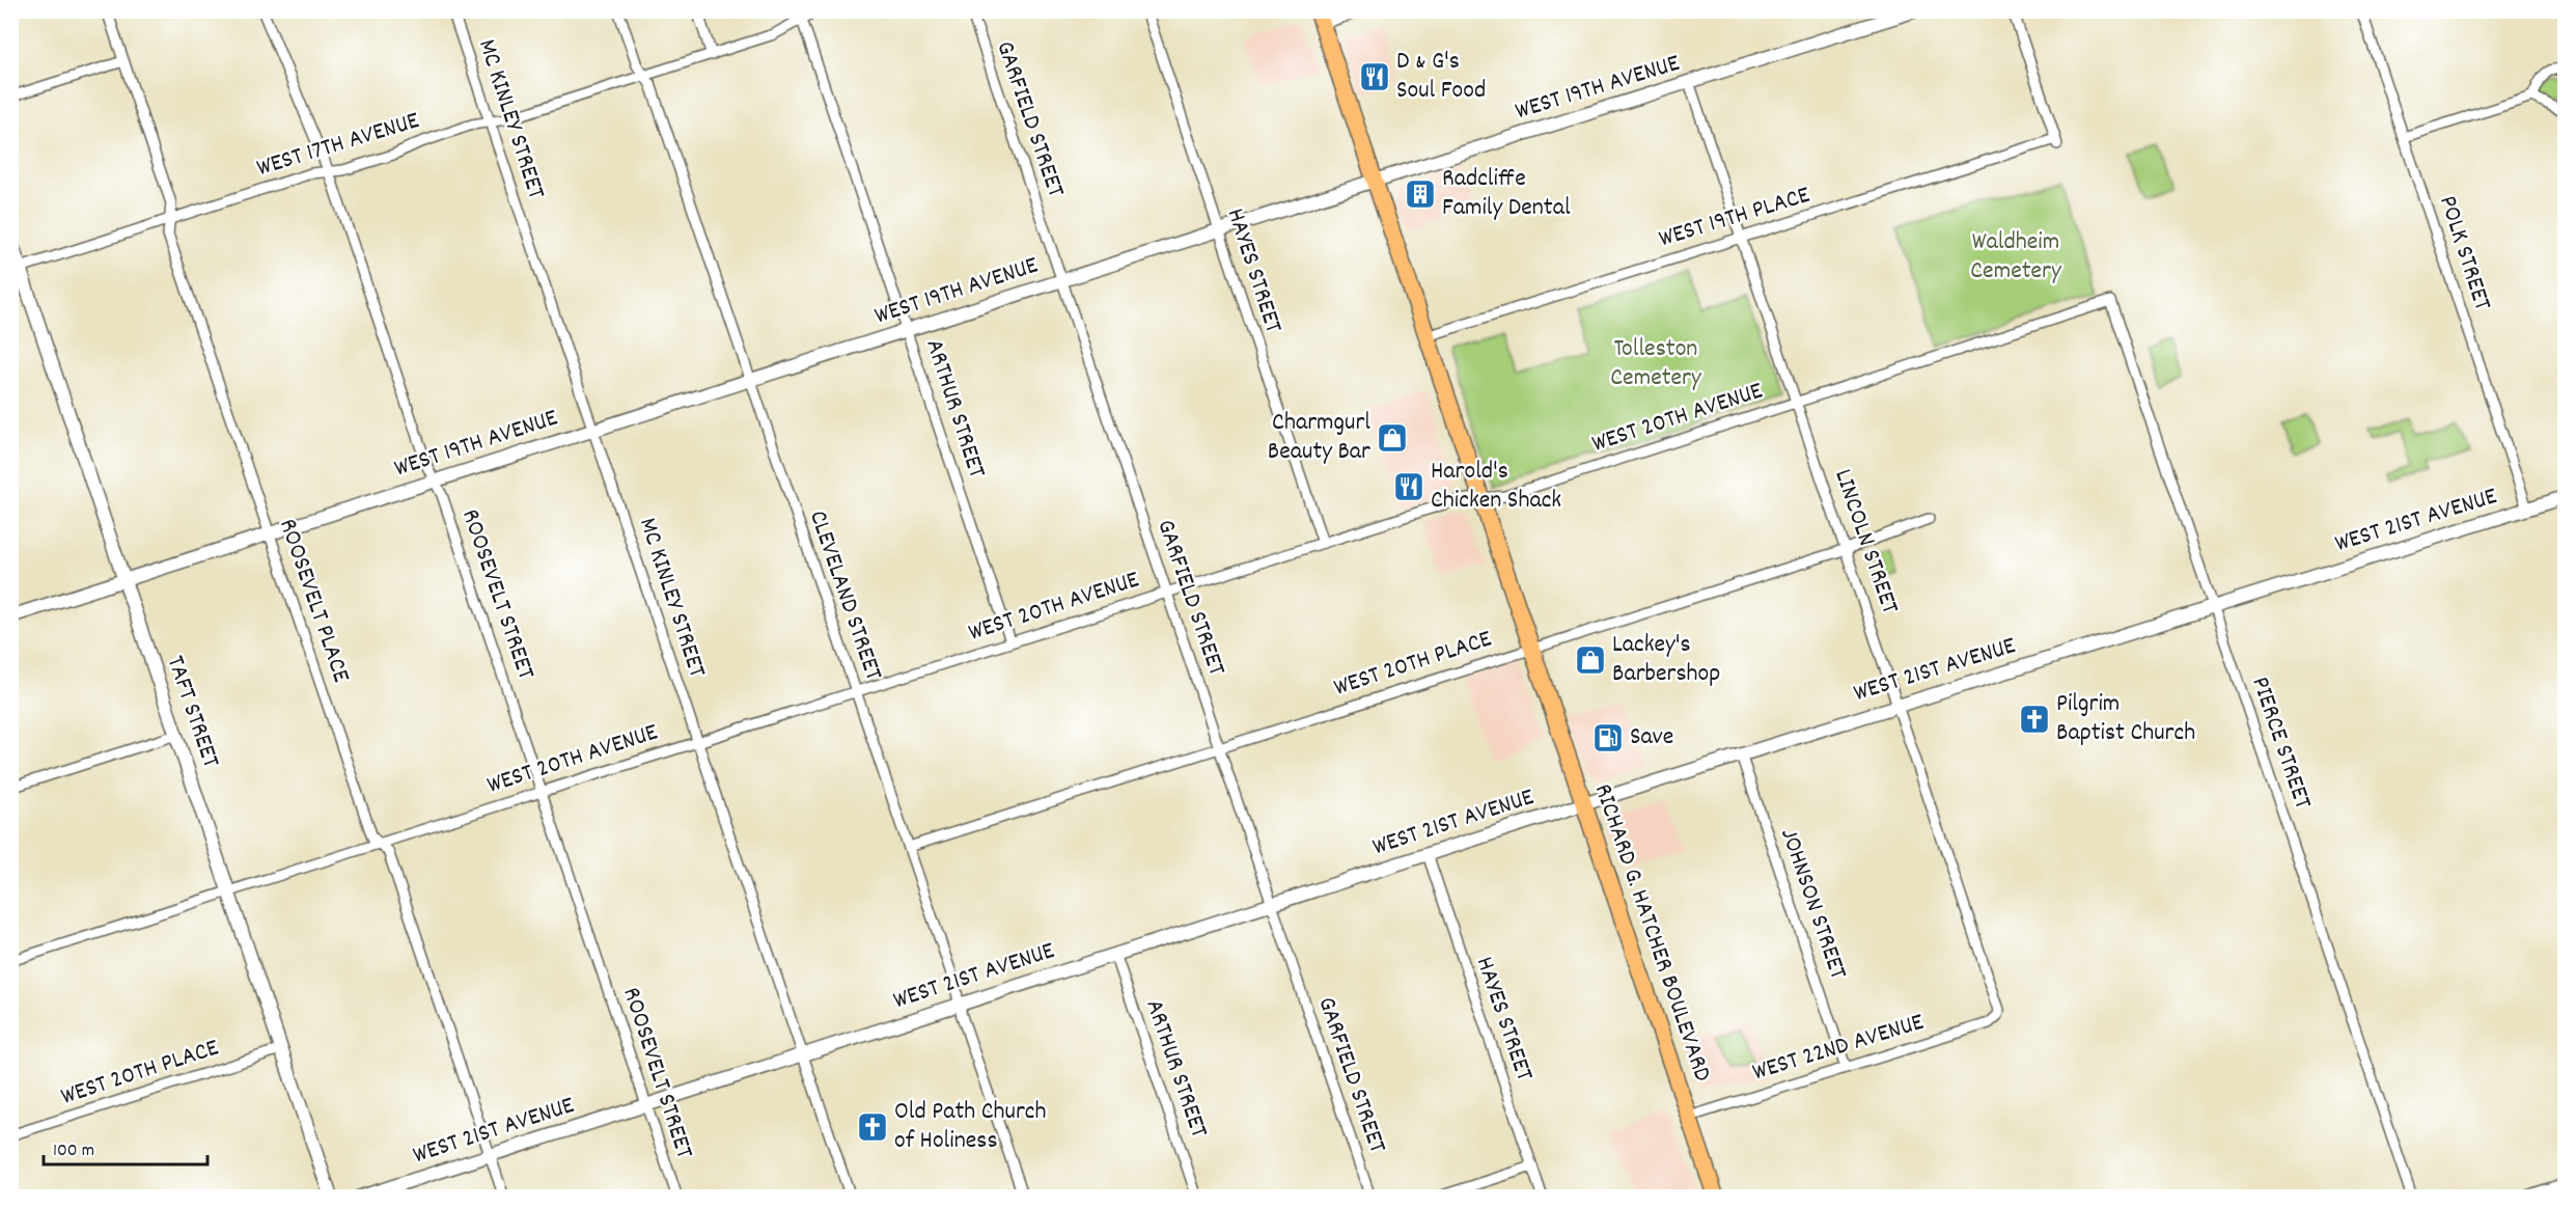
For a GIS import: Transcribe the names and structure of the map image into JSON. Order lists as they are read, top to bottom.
{
  "streets": {
    "main road": ["RICHARD G. HATCHER BOULEVARD"],
    "street": [
      "WEST 19TH AVENUE",
      "MC KINLEY STREET",
      "GARFIELD STREET",
      "WEST 17TH AVENUE",
      "WEST 19TH PLACE",
      "POLK STREET",
      "HAYES STREET",
      "ARTHUR STREET",
      "WEST 20TH AVENUE",
      "WEST 21ST AVENUE",
      "LINCOLN STREET",
      "ROOSEVELT STREET",
      "CLEVELAND STREET",
      "ROOSEVELT PLACE",
      "WEST 20TH PLACE",
      "TAFT STREET",
      "PIERCE STREET",
      "JOHNSON STREET",
      "WEST 22ND AVENUE"
    ]
  },
  "crossings": [
    ["WEST 19TH AVENUE", "MC KINLEY STREET"],
    ["WEST 19TH AVENUE", "GARFIELD STREET"],
    ["WEST 19TH AVENUE", "HAYES STREET"],
    ["WEST 19TH AVENUE", "ARTHUR STREET"],
    ["WEST 19TH AVENUE", "LINCOLN STREET"],
    ["WEST 19TH AVENUE", "ROOSEVELT STREET"],
    ["WEST 19TH AVENUE", "CLEVELAND STREET"],
    ["WEST 19TH AVENUE", "ROOSEVELT PLACE"],
    ["WEST 19TH AVENUE", "TAFT STREET"],
    ["WEST 19TH AVENUE", "RICHARD G. HATCHER BOULEVARD"],
    ["MC KINLEY STREET", "WEST 17TH AVENUE"],
    ["MC KINLEY STREET", "WEST 20TH AVENUE"],
    ["MC KINLEY STREET", "WEST 21ST AVENUE"],
    ["GARFIELD STREET", "WEST 20TH AVENUE"],
    ["GARFIELD STREET", "WEST 21ST AVENUE"],
    ["GARFIELD STREET", "WEST 20TH PLACE"],
    ["WEST 17TH AVENUE", "ARTHUR STREET"],
    ["WEST 17TH AVENUE", "ROOSEVELT STREET"],
    ["WEST 17TH AVENUE", "CLEVELAND STREET"],
    ["WEST 17TH AVENUE", "ROOSEVELT PLACE"],
    ["WEST 17TH AVENUE", "TAFT STREET"],
    ["WEST 19TH PLACE", "LINCOLN STREET"],
    ["WEST 19TH PLACE", "RICHARD G. HATCHER BOULEVARD"],
    ["POLK STREET", "WEST 21ST AVENUE"],
    ["HAYES STREET", "WEST 20TH AVENUE"],
    ["HAYES STREET", "WEST 21ST AVENUE"],
    ["ARTHUR STREET", "WEST 20TH AVENUE"],
    ["ARTHUR STREET", "WEST 21ST AVENUE"],
    ["WEST 20TH AVENUE", "LINCOLN STREET"],
    ["WEST 20TH AVENUE", "ROOSEVELT STREET"],
    ["WEST 20TH AVENUE", "CLEVELAND STREET"],
    ["WEST 20TH AVENUE", "ROOSEVELT PLACE"],
    ["WEST 20TH AVENUE", "TAFT STREET"],
    ["WEST 20TH AVENUE", "PIERCE STREET"],
    ["WEST 20TH AVENUE", "RICHARD G. HATCHER BOULEVARD"],
    ["WEST 21ST AVENUE", "LINCOLN STREET"],
    ["WEST 21ST AVENUE", "ROOSEVELT STREET"],
    ["WEST 21ST AVENUE", "CLEVELAND STREET"],
    ["WEST 21ST AVENUE", "ROOSEVELT PLACE"],
    ["WEST 21ST AVENUE", "PIERCE STREET"],
    ["WEST 21ST AVENUE", "JOHNSON STREET"],
    ["WEST 21ST AVENUE", "RICHARD G. HATCHER BOULEVARD"],
    ["LINCOLN STREET", "WEST 20TH PLACE"],
    ["LINCOLN STREET", "WEST 22ND AVENUE"],
    ["CLEVELAND STREET", "WEST 20TH PLACE"],
    ["WEST 20TH PLACE", "TAFT STREET"],
    ["WEST 20TH PLACE", "RICHARD G. HATCHER BOULEVARD"],
    ["JOHNSON STREET", "WEST 22ND AVENUE"],
    ["RICHARD G. HATCHER BOULEVARD", "WEST 22ND AVENUE"]
  ],
  "parks": ["Waldheim Cemetery", "Tolleston Cemetery"],
  "places": {
    "restaurant": ["D & G's Soul Food", "Harold's Chicken Shack"],
    "building": ["Radcliffe Family Dental"],
    "shop": ["Charmgurl Beauty Bar", "Lackey's Barbershop"],
    "church": ["Pilgrim Baptist Church", "Old Path Church of Holiness"],
    "fuel station": ["Save"]
  },
  "scale_bar": "100 m"
}
